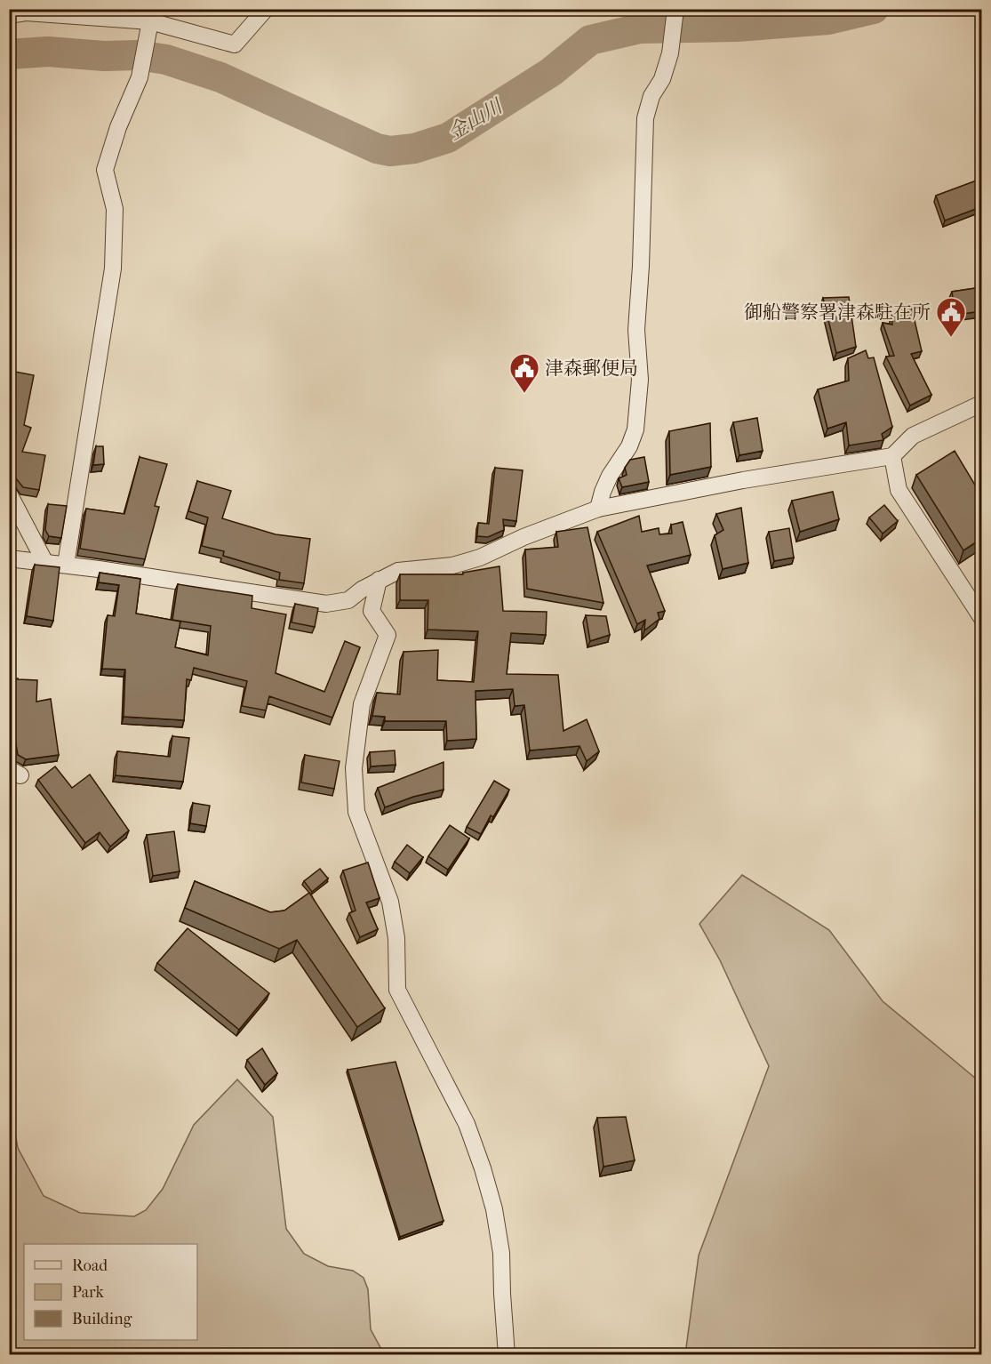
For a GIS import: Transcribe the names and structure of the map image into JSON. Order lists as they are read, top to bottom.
{
  "water": ["金山川"],
  "places": {
    "public building": ["御船警察署津森駐在所", "津森郵便局"]
  },
  "legend": ["Road", "Park", "Building"]
}
